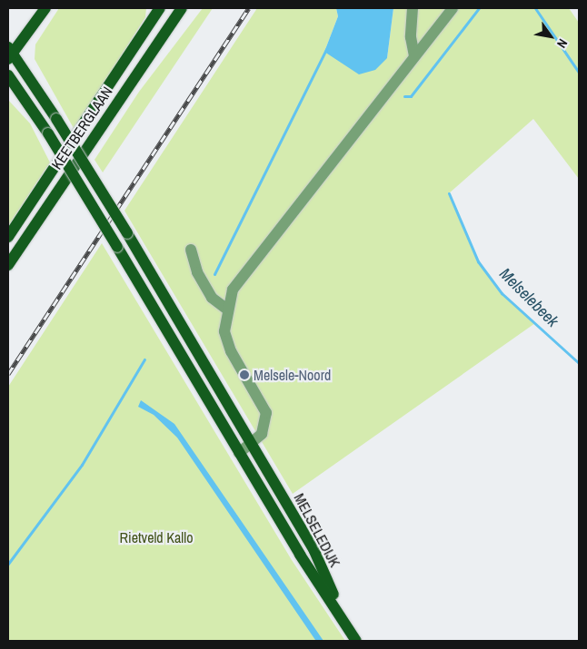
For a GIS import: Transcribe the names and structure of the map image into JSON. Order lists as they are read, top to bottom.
{
  "streets": {
    "main road": ["KEETBERGLAAN", "MELSELEDIJK"]
  },
  "water": ["Melselebeek"],
  "parks": ["Rietveld Kallo"],
  "places": ["Melsele-Noord"],
  "north": "bottom right"
}
